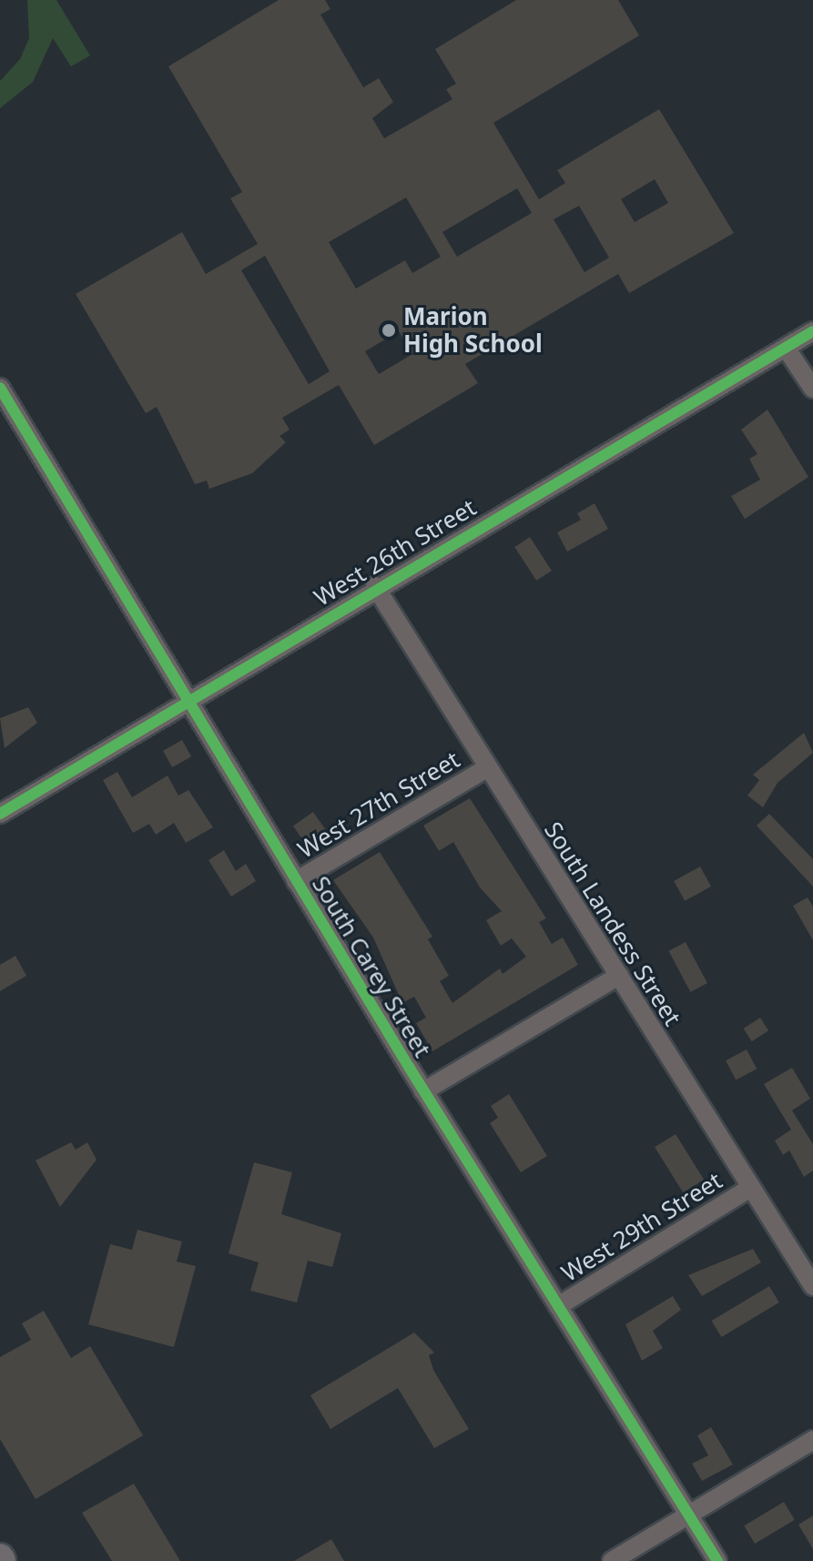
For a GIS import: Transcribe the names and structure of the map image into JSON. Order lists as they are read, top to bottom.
{
  "streets": {
    "street": [
      "West 26th Street",
      "West 27th Street",
      "South Landess Street",
      "South Carey Street",
      "West 29th Street"
    ]
  },
  "crossings": [
    ["West 26th Street", "South Landess Street"],
    ["West 26th Street", "South Carey Street"],
    ["West 27th Street", "South Landess Street"],
    ["West 27th Street", "South Carey Street"],
    ["South Landess Street", "West 29th Street"],
    ["South Carey Street", "West 29th Street"]
  ],
  "places": ["Marion High School"]
}
